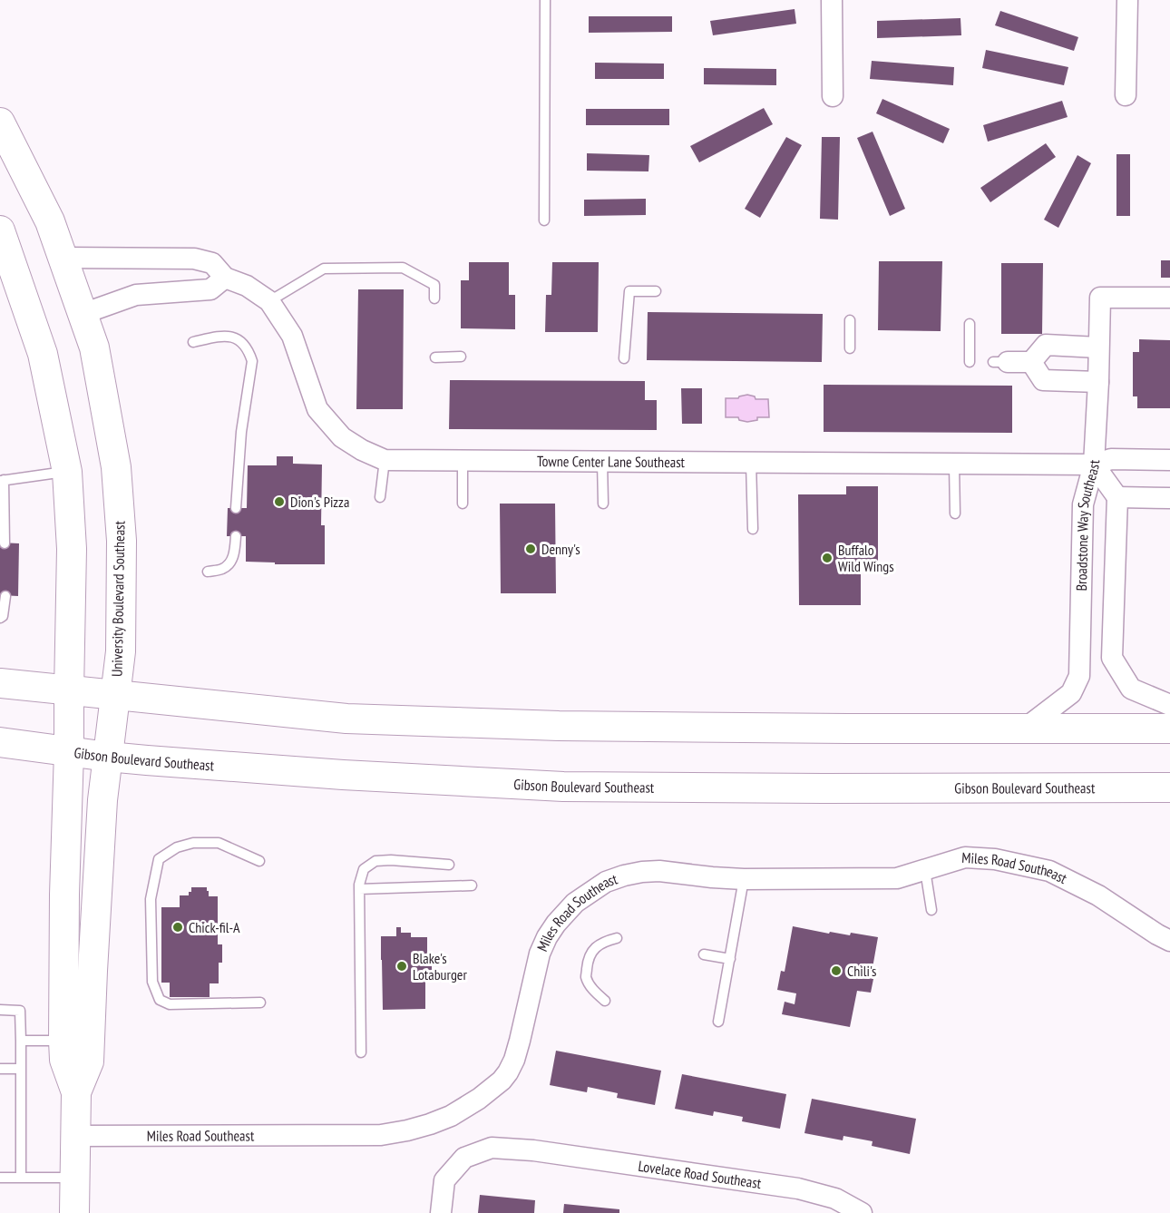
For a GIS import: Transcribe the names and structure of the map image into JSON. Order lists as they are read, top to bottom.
{
  "streets": {
    "main road": ["University Boulevard Southeast", "Gibson Boulevard Southeast"],
    "street": [
      "Towne Center Lane Southeast",
      "Broadstone Way Southeast",
      "Miles Road Southeast",
      "Lovelace Road Southeast"
    ]
  },
  "crossings": [
    ["Towne Center Lane Southeast", "Broadstone Way Southeast"],
    ["Towne Center Lane Southeast", "University Boulevard Southeast"],
    ["University Boulevard Southeast", "Gibson Boulevard Southeast"],
    ["University Boulevard Southeast", "Miles Road Southeast"]
  ],
  "places": [
    "Dion's Pizza",
    "Denny's",
    "Buffalo Wild Wings",
    "Chick-fil-A",
    "Blake's Lotaburger",
    "Chili's"
  ]
}
